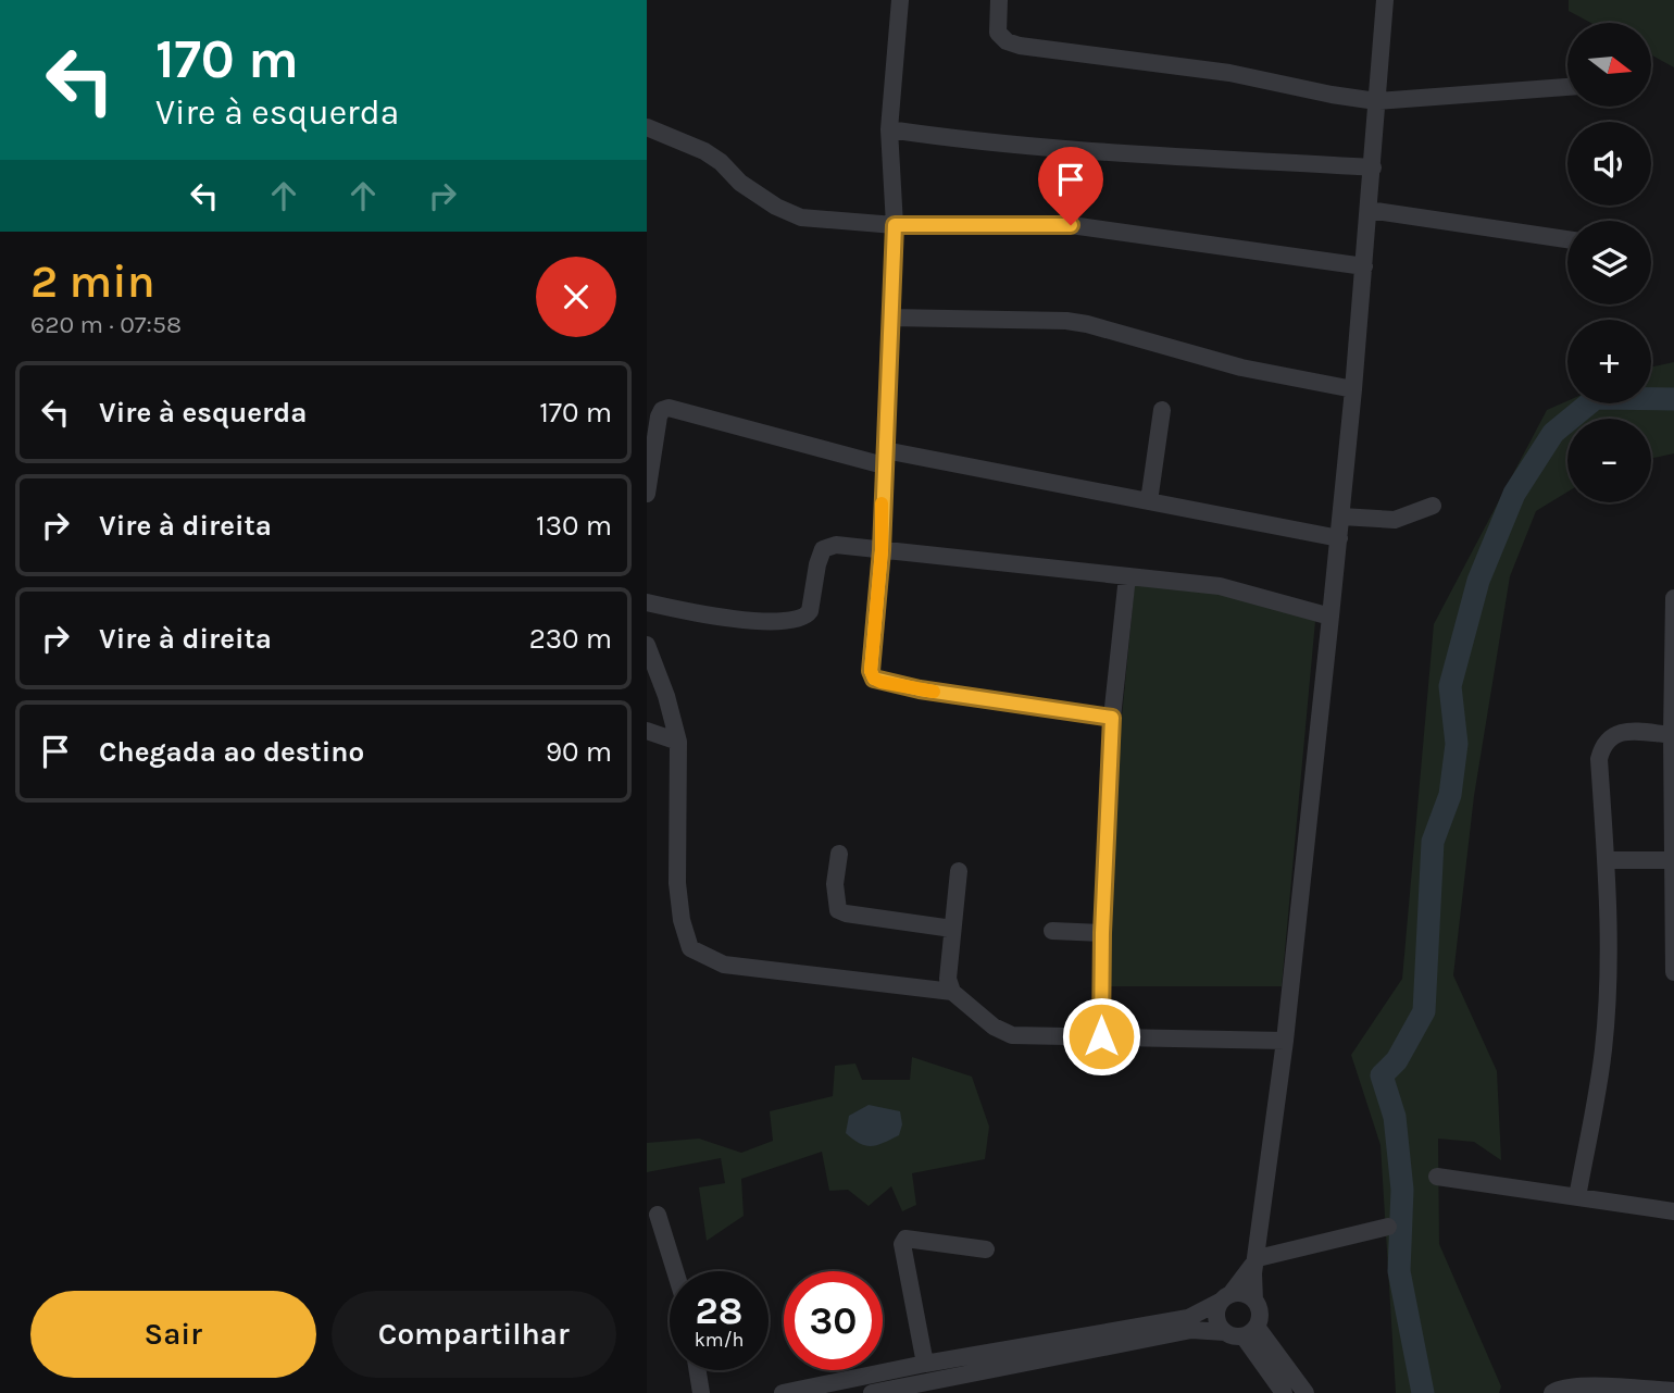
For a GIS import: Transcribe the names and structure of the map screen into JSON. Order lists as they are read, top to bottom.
{
  "north": "right",
  "page": {
    "turn": ["170 m", "Vire à esquerda"],
    "map_buttons": ["+", "−"],
    "heading": ["2 min", "620 m · 07:58"],
    "list": [
      {
        "name": "Vire à esquerda",
        "value": "170 m"
      },
      {
        "name": "Vire à direita",
        "value": "130 m"
      },
      {
        "name": "Vire à direita",
        "value": "230 m"
      },
      {
        "name": "Chegada ao destino",
        "value": "90 m"
      }
    ],
    "speed": "28 km/h",
    "limit": "30",
    "buttons": ["Sair", "Compartilhar"]
  }
}
